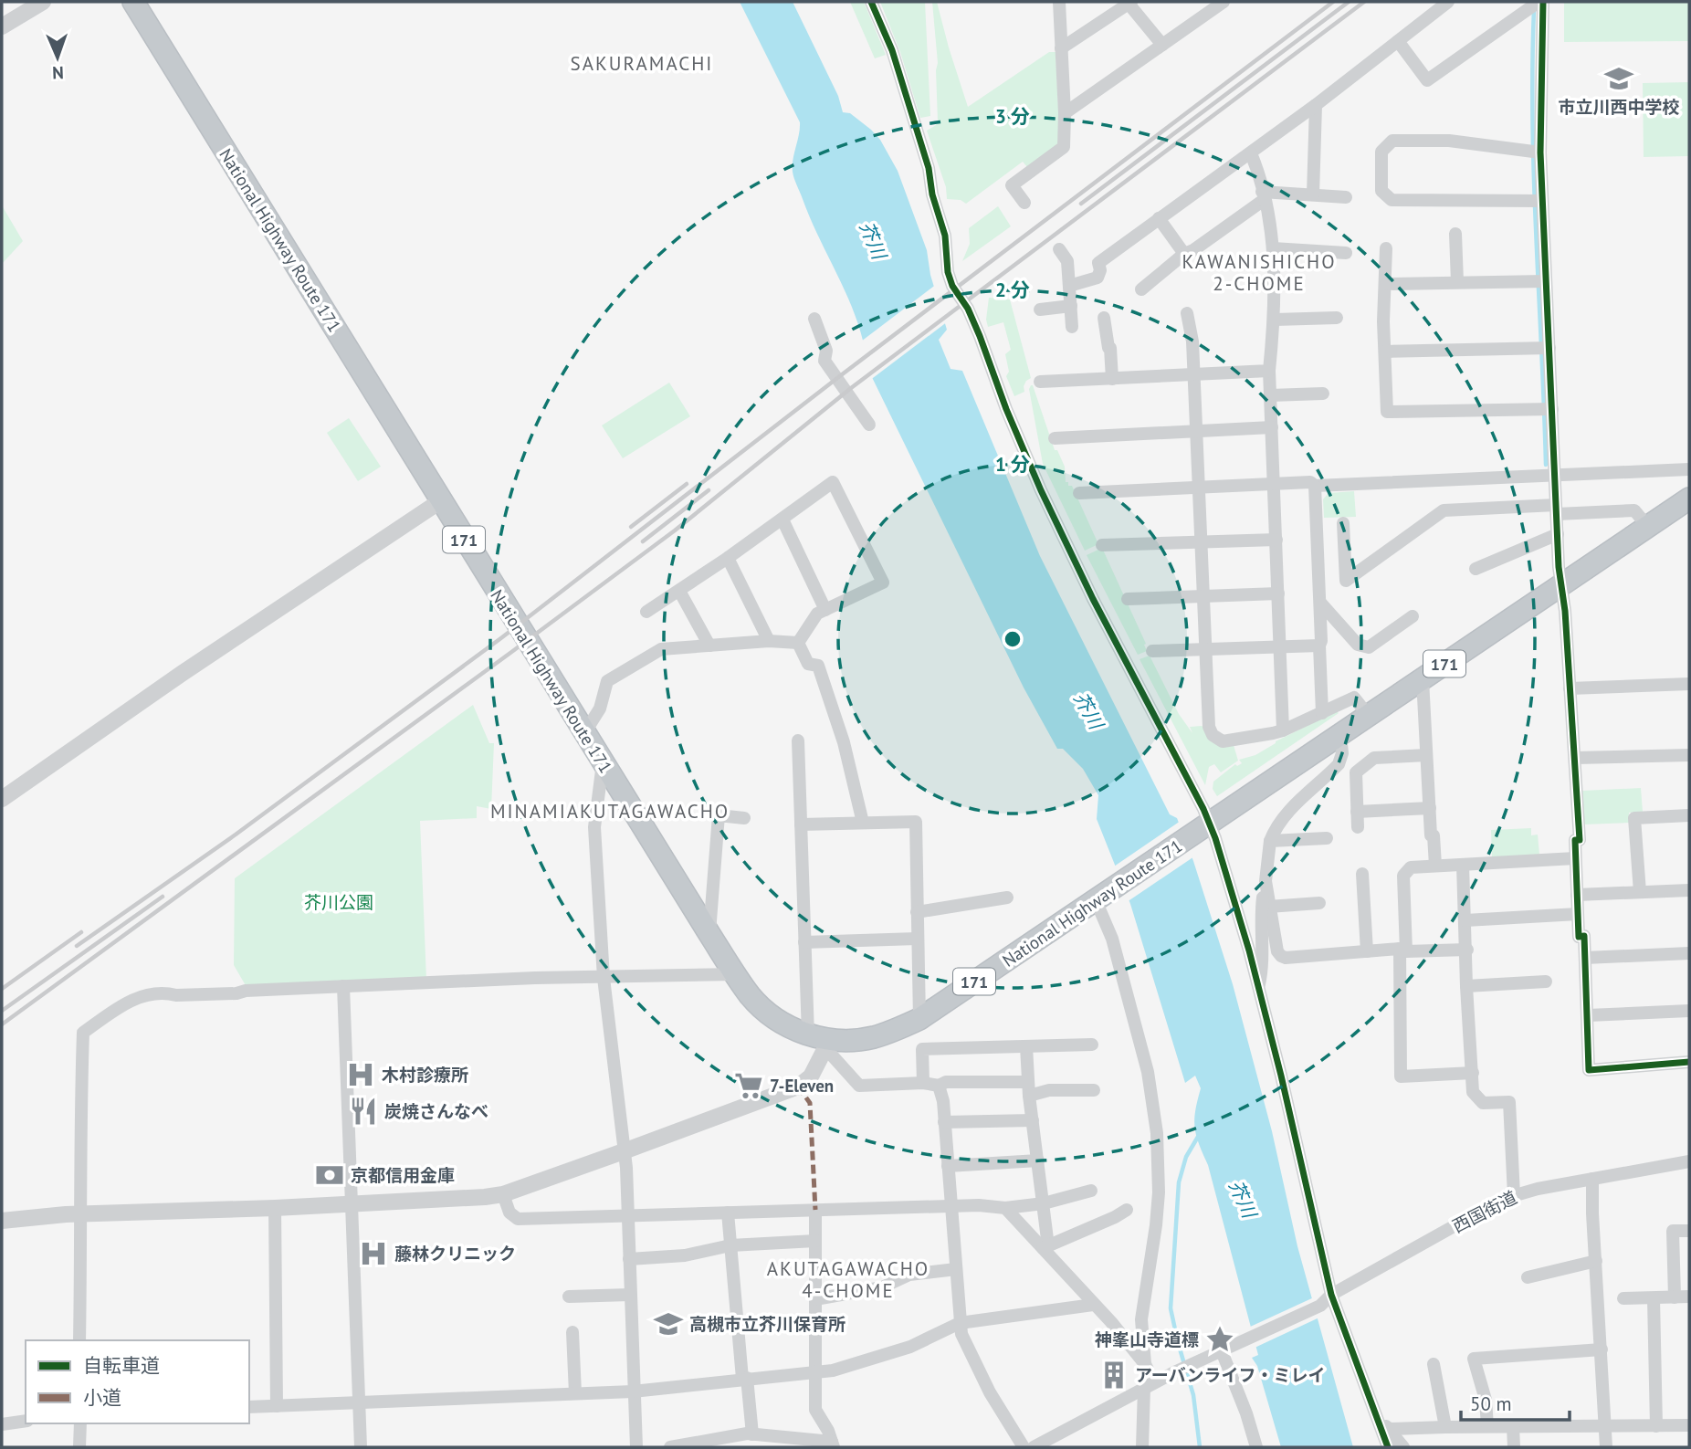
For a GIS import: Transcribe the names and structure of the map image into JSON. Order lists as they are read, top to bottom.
{
  "streets": {
    "highway": ["National Highway Route 171", "171"],
    "street": ["西国街道"]
  },
  "districts": [
    "SAKURAMACHI",
    "KAWANISHICHO 2-CHOME",
    "MINAMIAKUTAGAWACHO",
    "AKUTAGAWACHO 4-CHOME"
  ],
  "water": ["芥川"],
  "parks": ["芥川公園"],
  "places": {
    "school or university": ["市立川西中学校", "高槻市立芥川保育所"],
    "hospital": ["木村診療所", "藤林クリニック"],
    "supermarket": ["7-Eleven"],
    "restaurant": ["炭焼さんなべ"],
    "bank": ["京都信用金庫"],
    "place": ["神峯山寺道標"],
    "building": ["アーバンライフ・ミレイ"]
  },
  "legend": ["自転車道", "小道"],
  "scale_bar": "50 m",
  "north": "bottom",
  "rings": ["3 分", "2 分", "1 分"]
}
